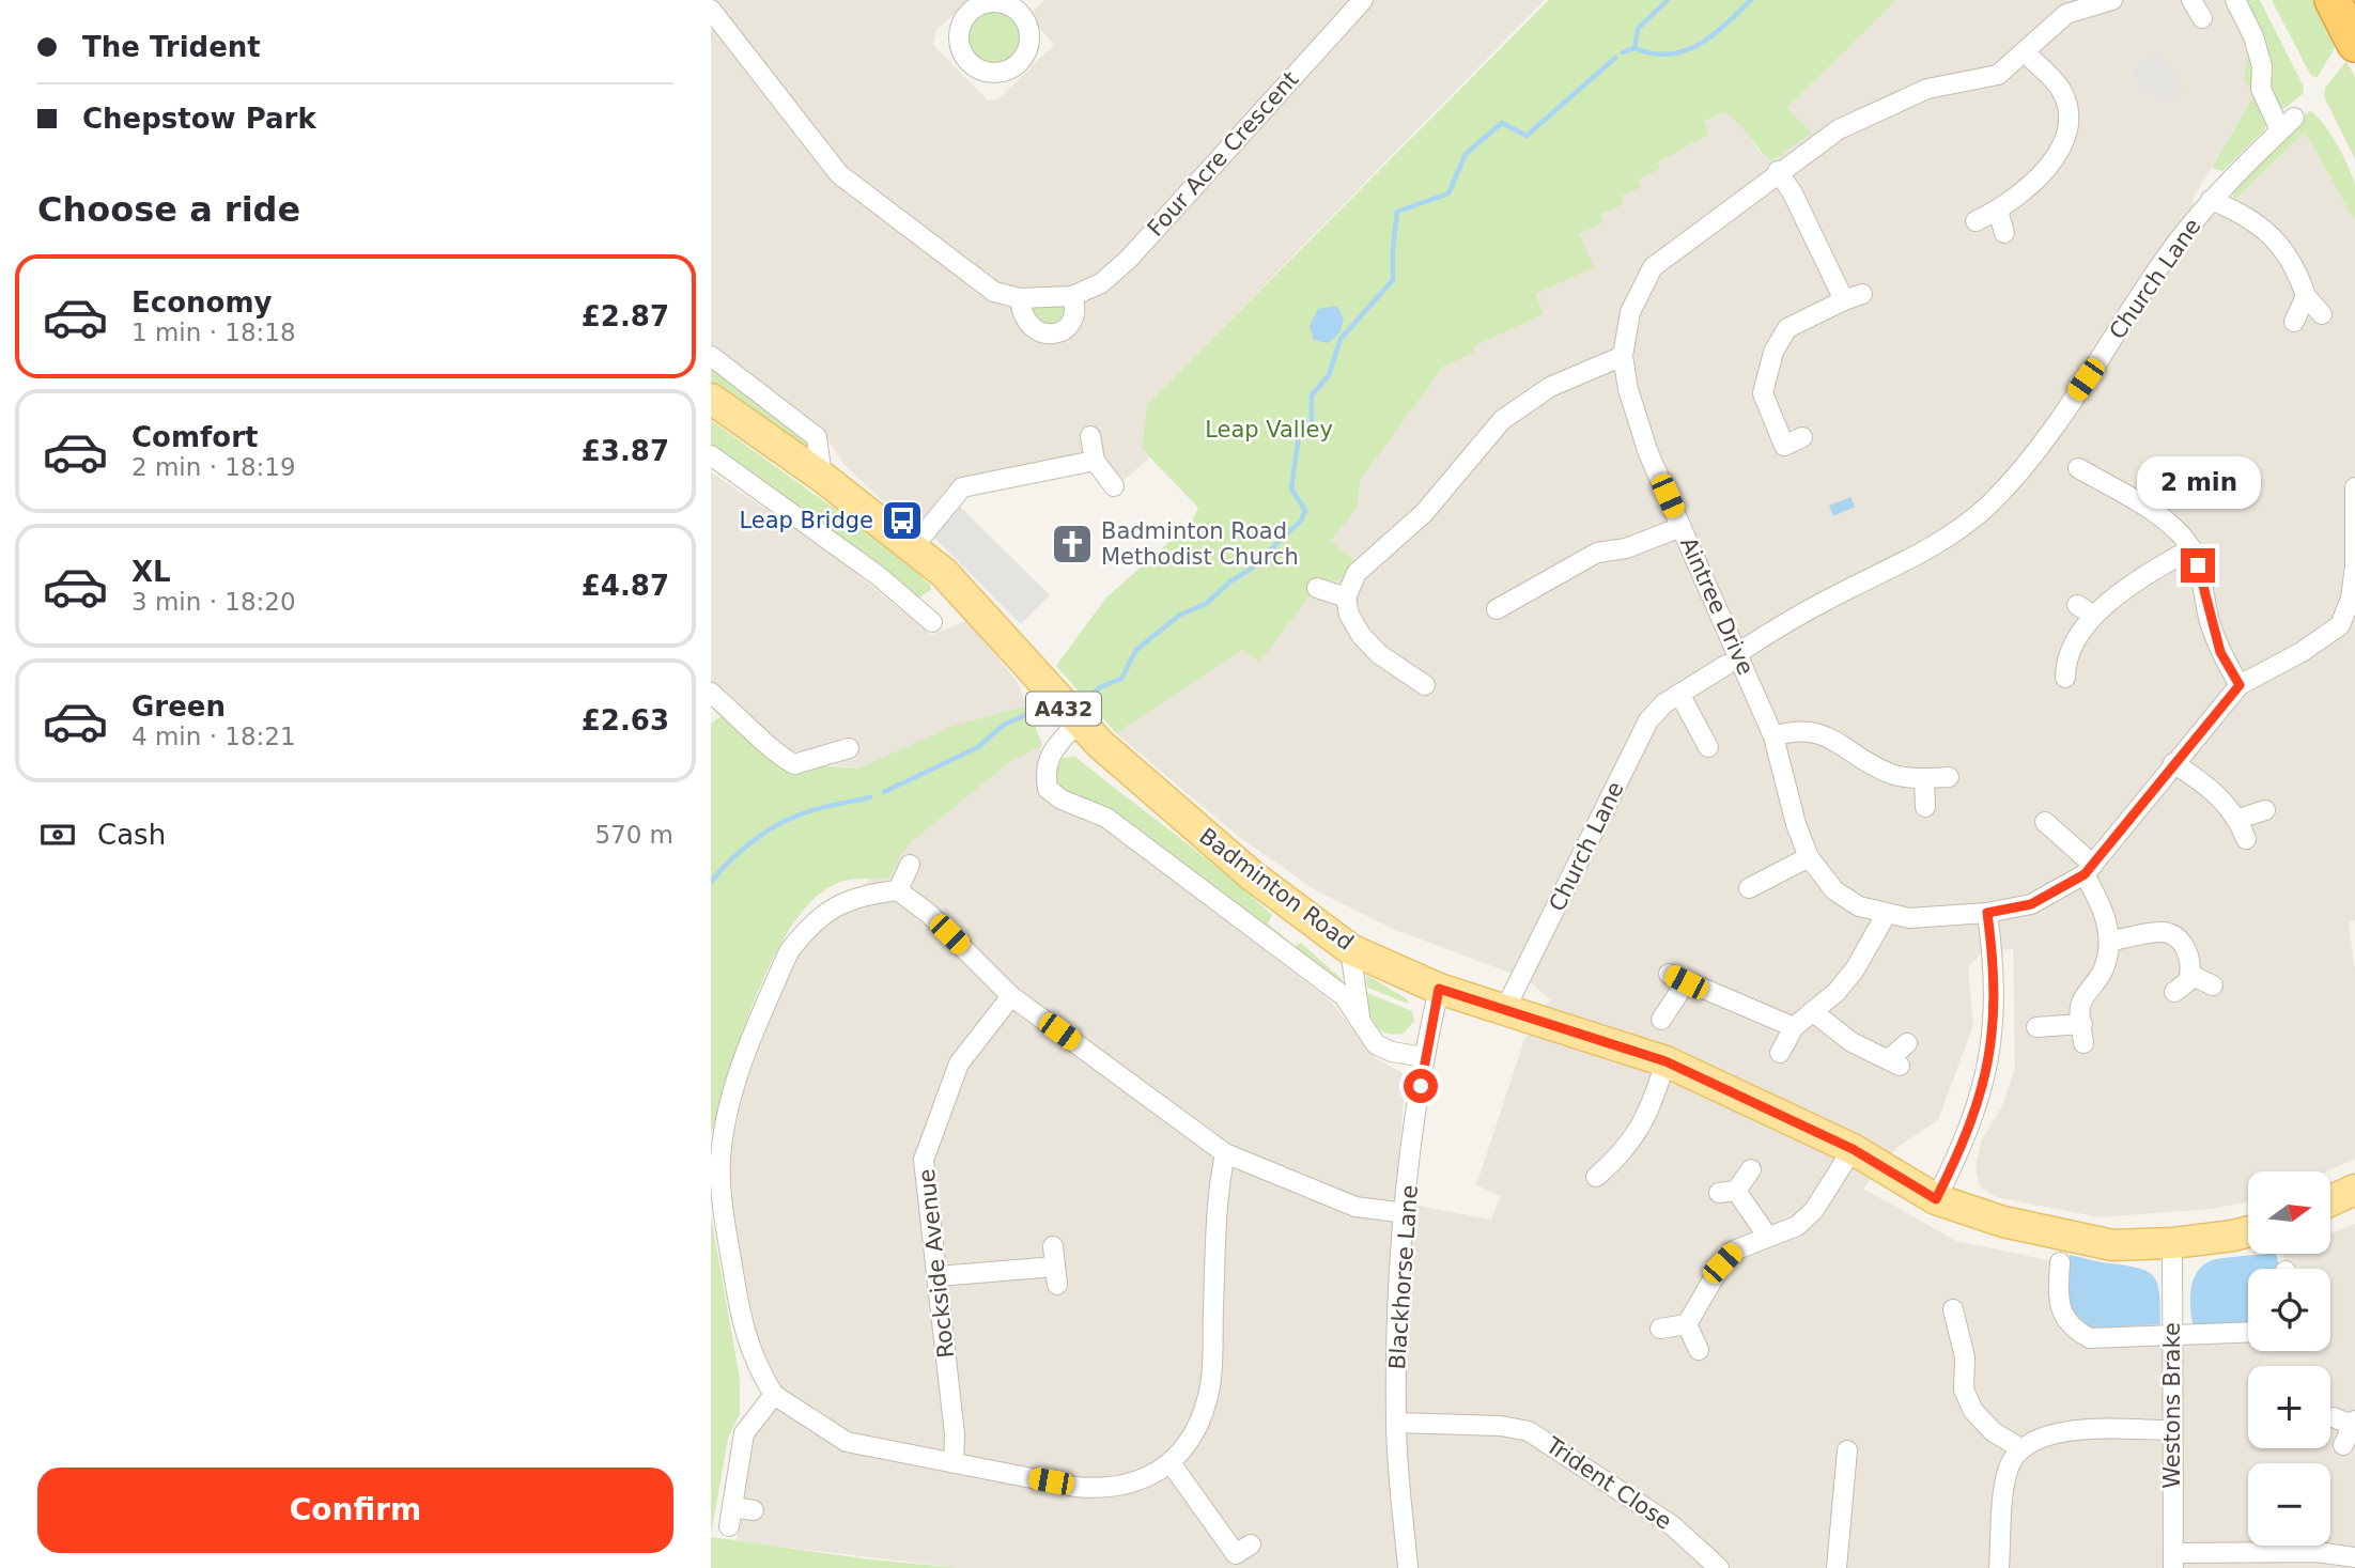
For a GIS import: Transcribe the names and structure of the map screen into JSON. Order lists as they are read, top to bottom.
{
  "streets": {
    "main road": ["A432", "Badminton Road"],
    "street": [
      "Four Acre Crescent",
      "Church Lane",
      "Aintree Drive",
      "Rockside Avenue",
      "Blackhorse Lane",
      "Westons Brake",
      "Trident Close"
    ]
  },
  "crossings": [
    ["Church Lane", "Aintree Drive"],
    ["Church Lane", "Badminton Road"],
    ["Badminton Road", "Blackhorse Lane"],
    ["Badminton Road", "Westons Brake"],
    ["Blackhorse Lane", "Trident Close"]
  ],
  "parks": ["Leap Valley"],
  "places": {
    "bus stop": ["Leap Bridge"],
    "church": ["Badminton Road Methodist Church"]
  },
  "north": "right",
  "page": {
    "banner": ["The Trident", "Chepstow Park"],
    "heading": "Choose a ride",
    "list": [
      {
        "name": "Economy",
        "note": "1 min · 18:18",
        "value": "£2.87"
      },
      {
        "name": "Comfort",
        "note": "2 min · 18:19",
        "value": "£3.87"
      },
      {
        "name": "XL",
        "note": "3 min · 18:20",
        "value": "£4.87"
      },
      {
        "name": "Green",
        "note": "4 min · 18:21",
        "value": "£2.63"
      }
    ],
    "bubble": "2 min",
    "pay": ["Cash", "570 m"],
    "map_buttons": ["+", "−"],
    "buttons": "Confirm"
  }
}
